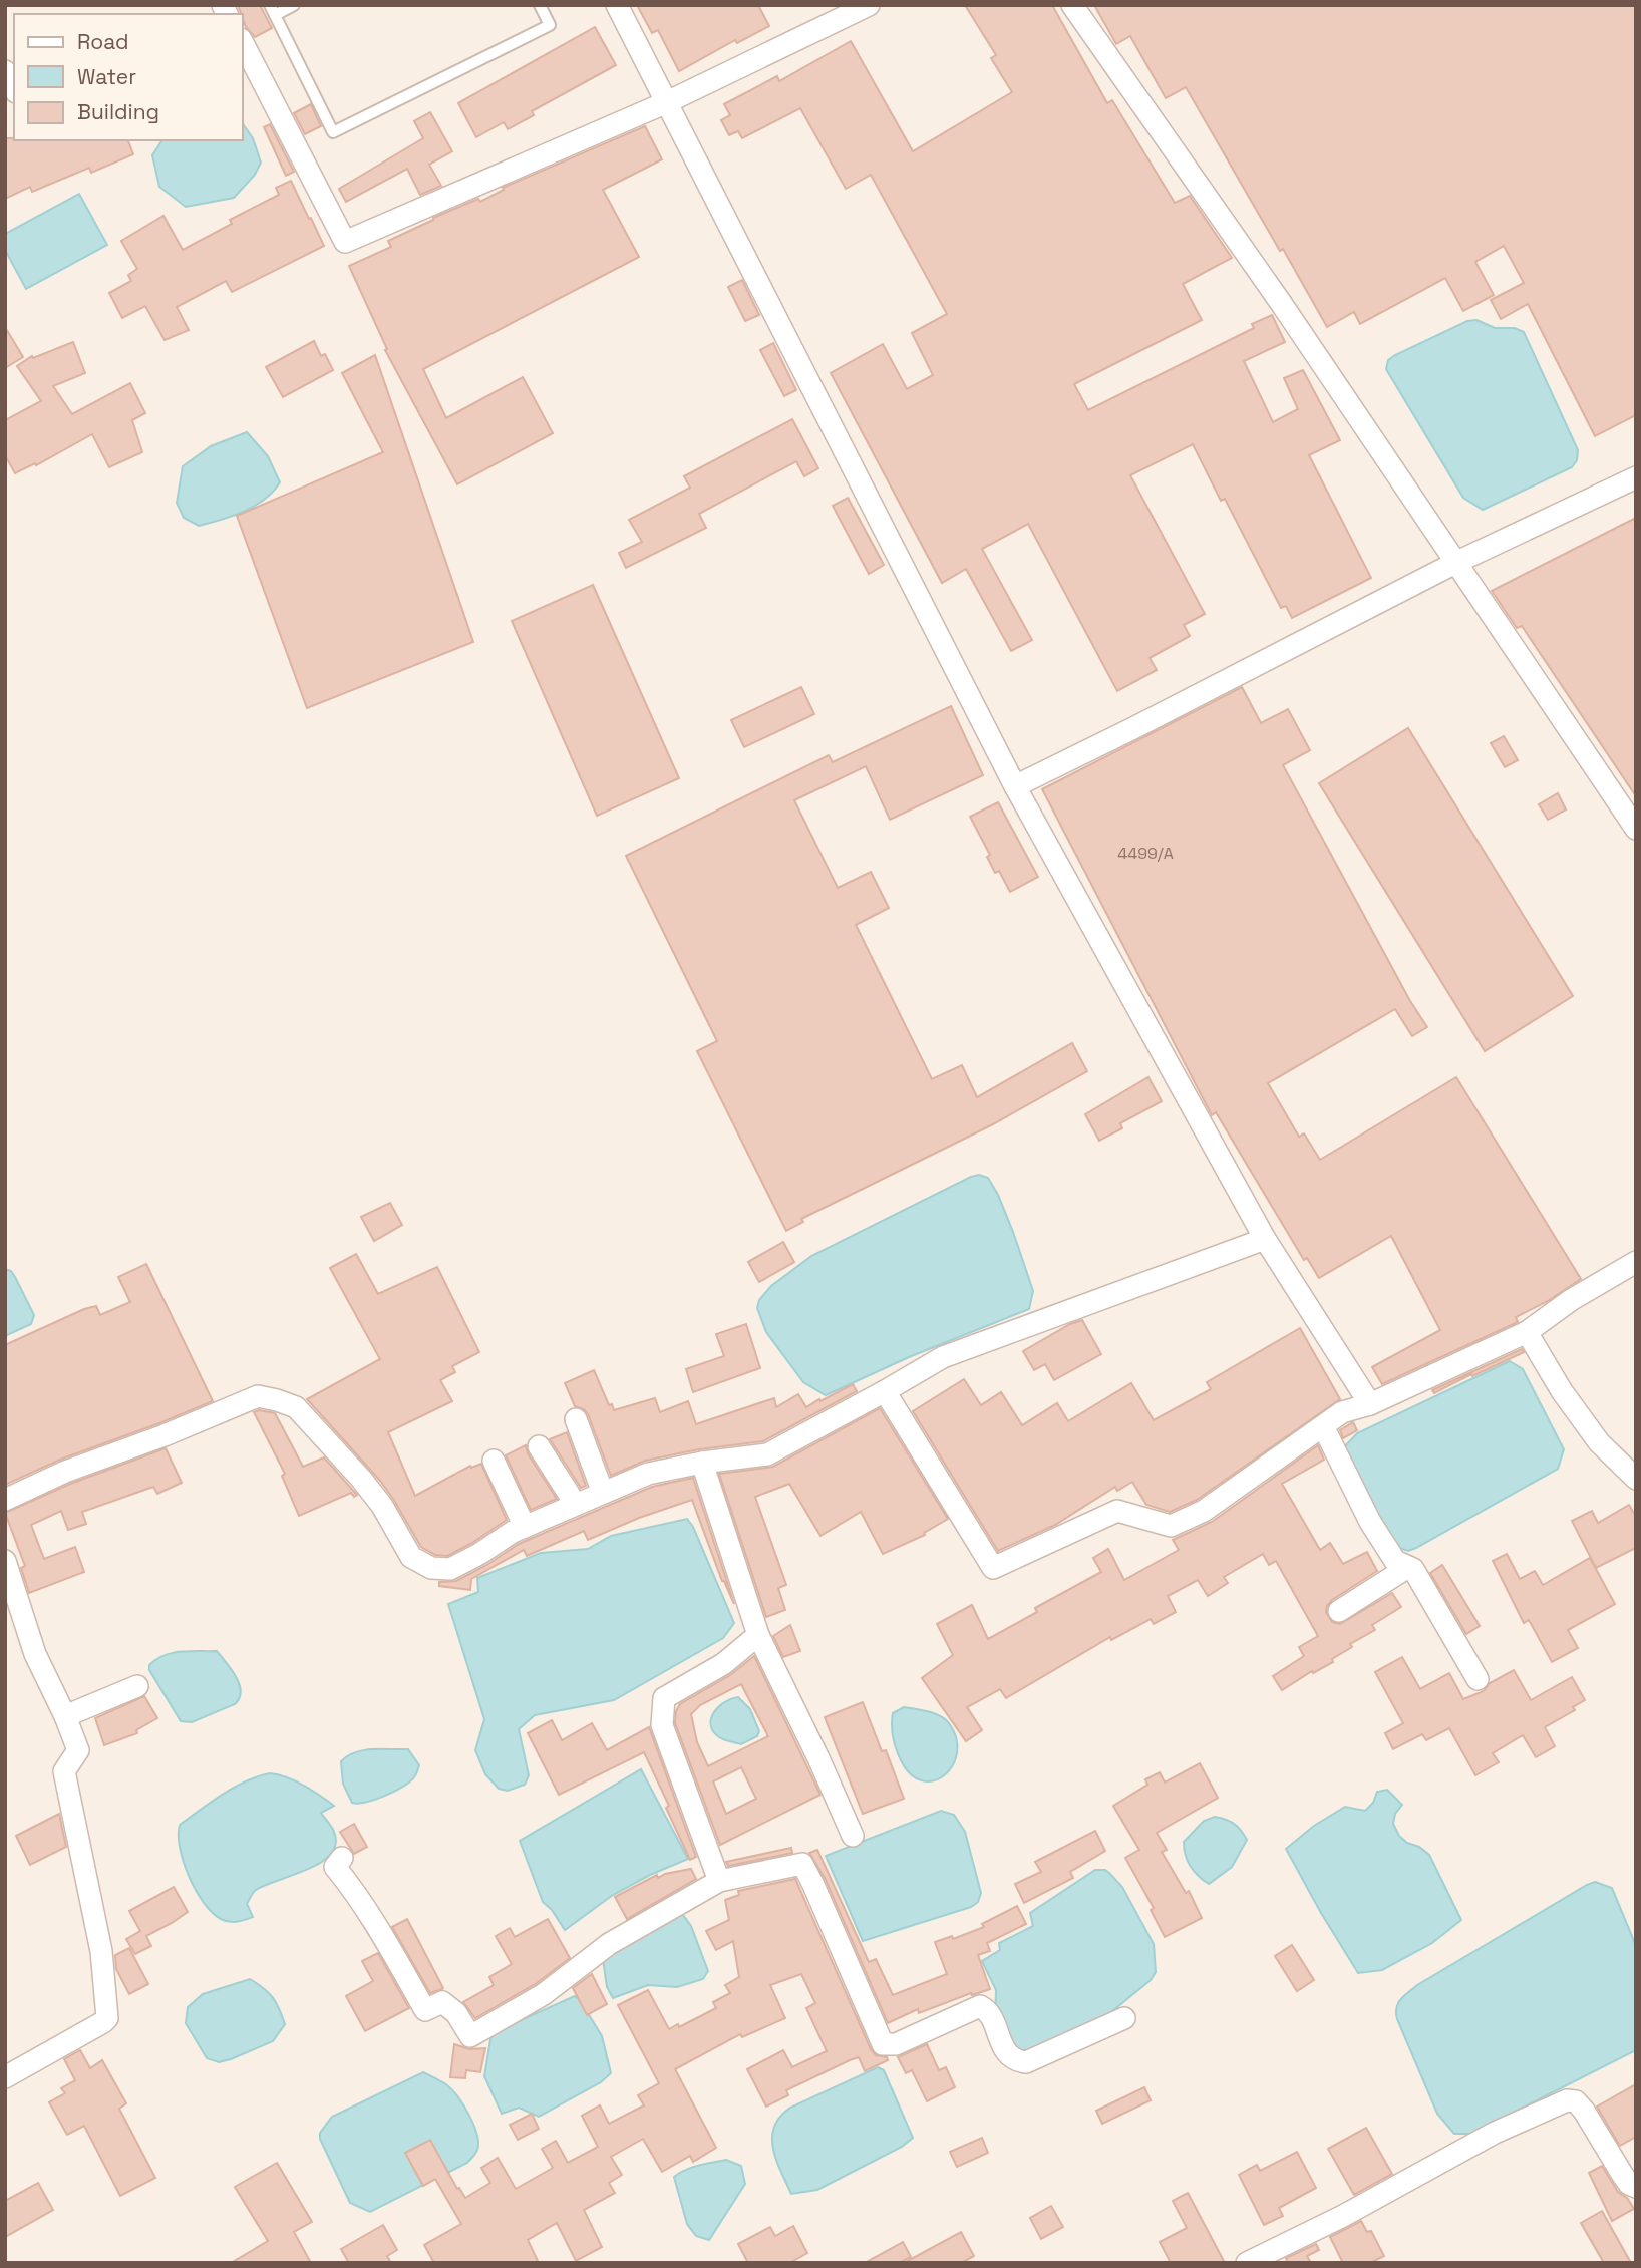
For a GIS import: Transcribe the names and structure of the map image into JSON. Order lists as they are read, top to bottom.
{
  "house_numbers": ["4499/A"],
  "legend": ["Road", "Water", "Building"]
}
